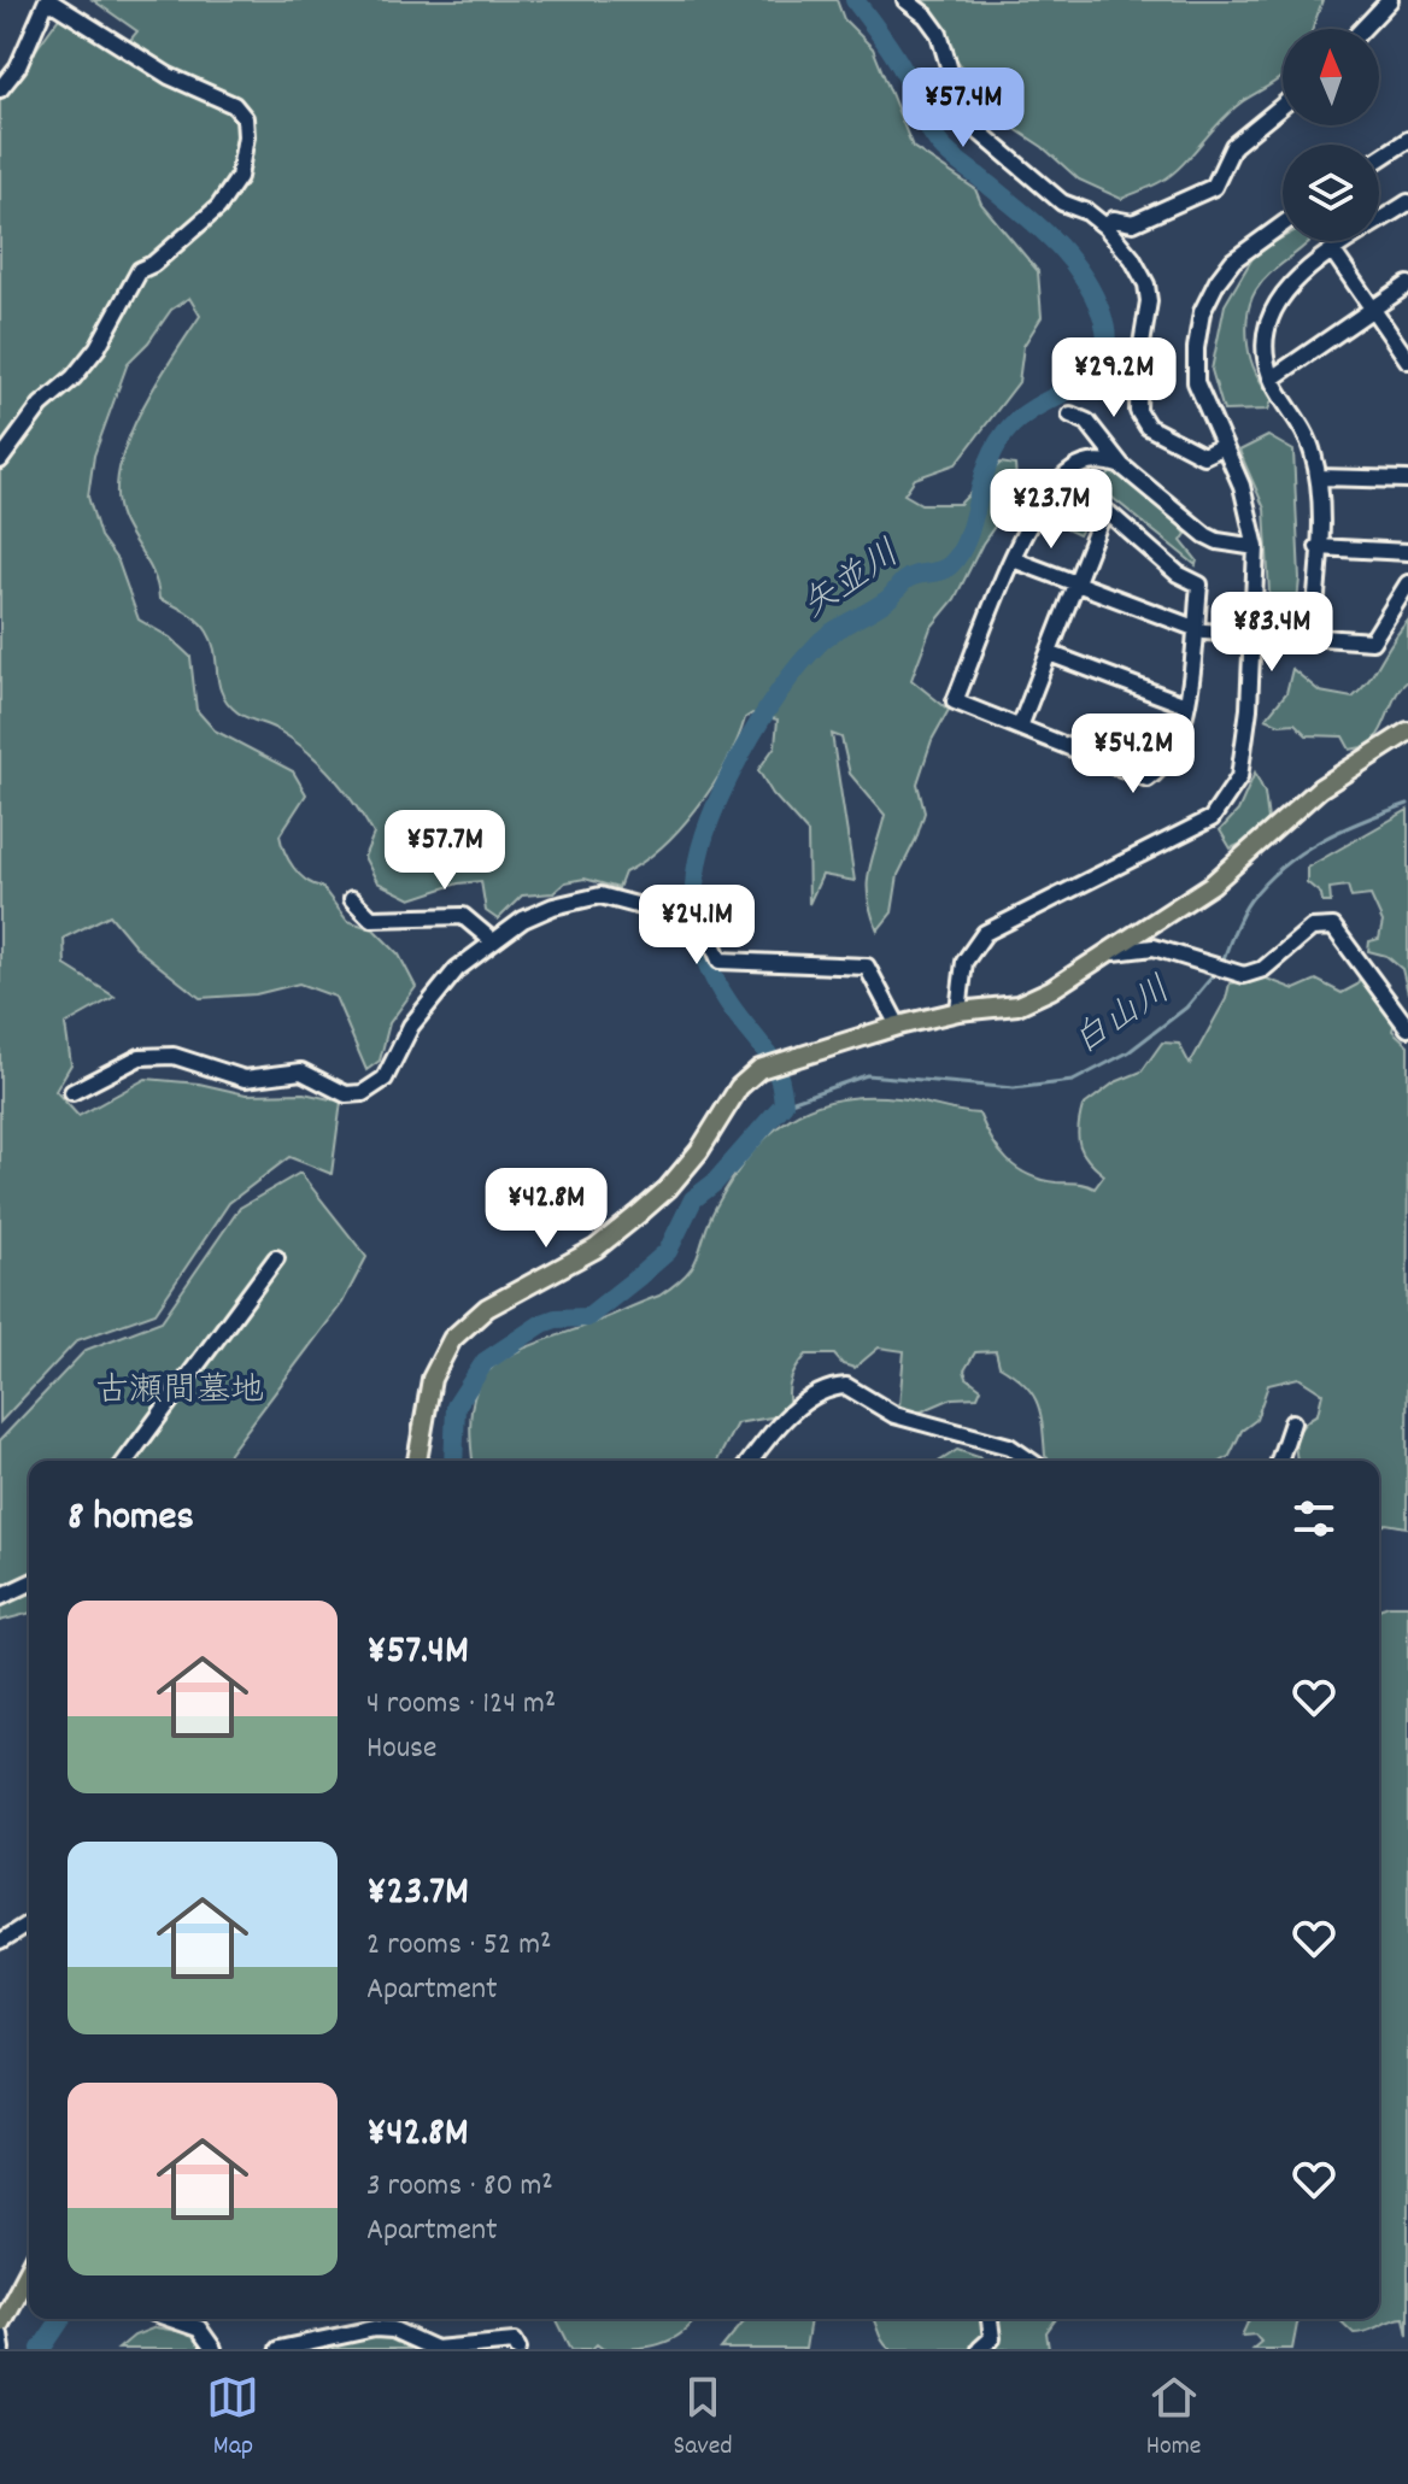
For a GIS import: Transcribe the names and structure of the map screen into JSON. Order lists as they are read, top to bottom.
{
  "water": ["矢並川", "白山川"],
  "parks": ["古瀬間墓地"],
  "north": "top",
  "page": {
    "price": [
      "¥57.4M",
      "¥29.2M",
      "¥23.7M",
      "¥83.4M",
      "¥54.2M",
      "¥57.7M",
      "¥24.1M",
      "¥42.8M"
    ],
    "heading": "8 homes",
    "list": [
      {
        "name": "¥57.4M",
        "note": "4 rooms · 124 m² · House"
      },
      {
        "name": "¥23.7M",
        "note": "2 rooms · 52 m² · Apartment"
      },
      {
        "name": "¥42.8M",
        "note": "3 rooms · 80 m² · Apartment"
      }
    ],
    "tabs": ["Map", "Saved", "Home"]
  }
}
